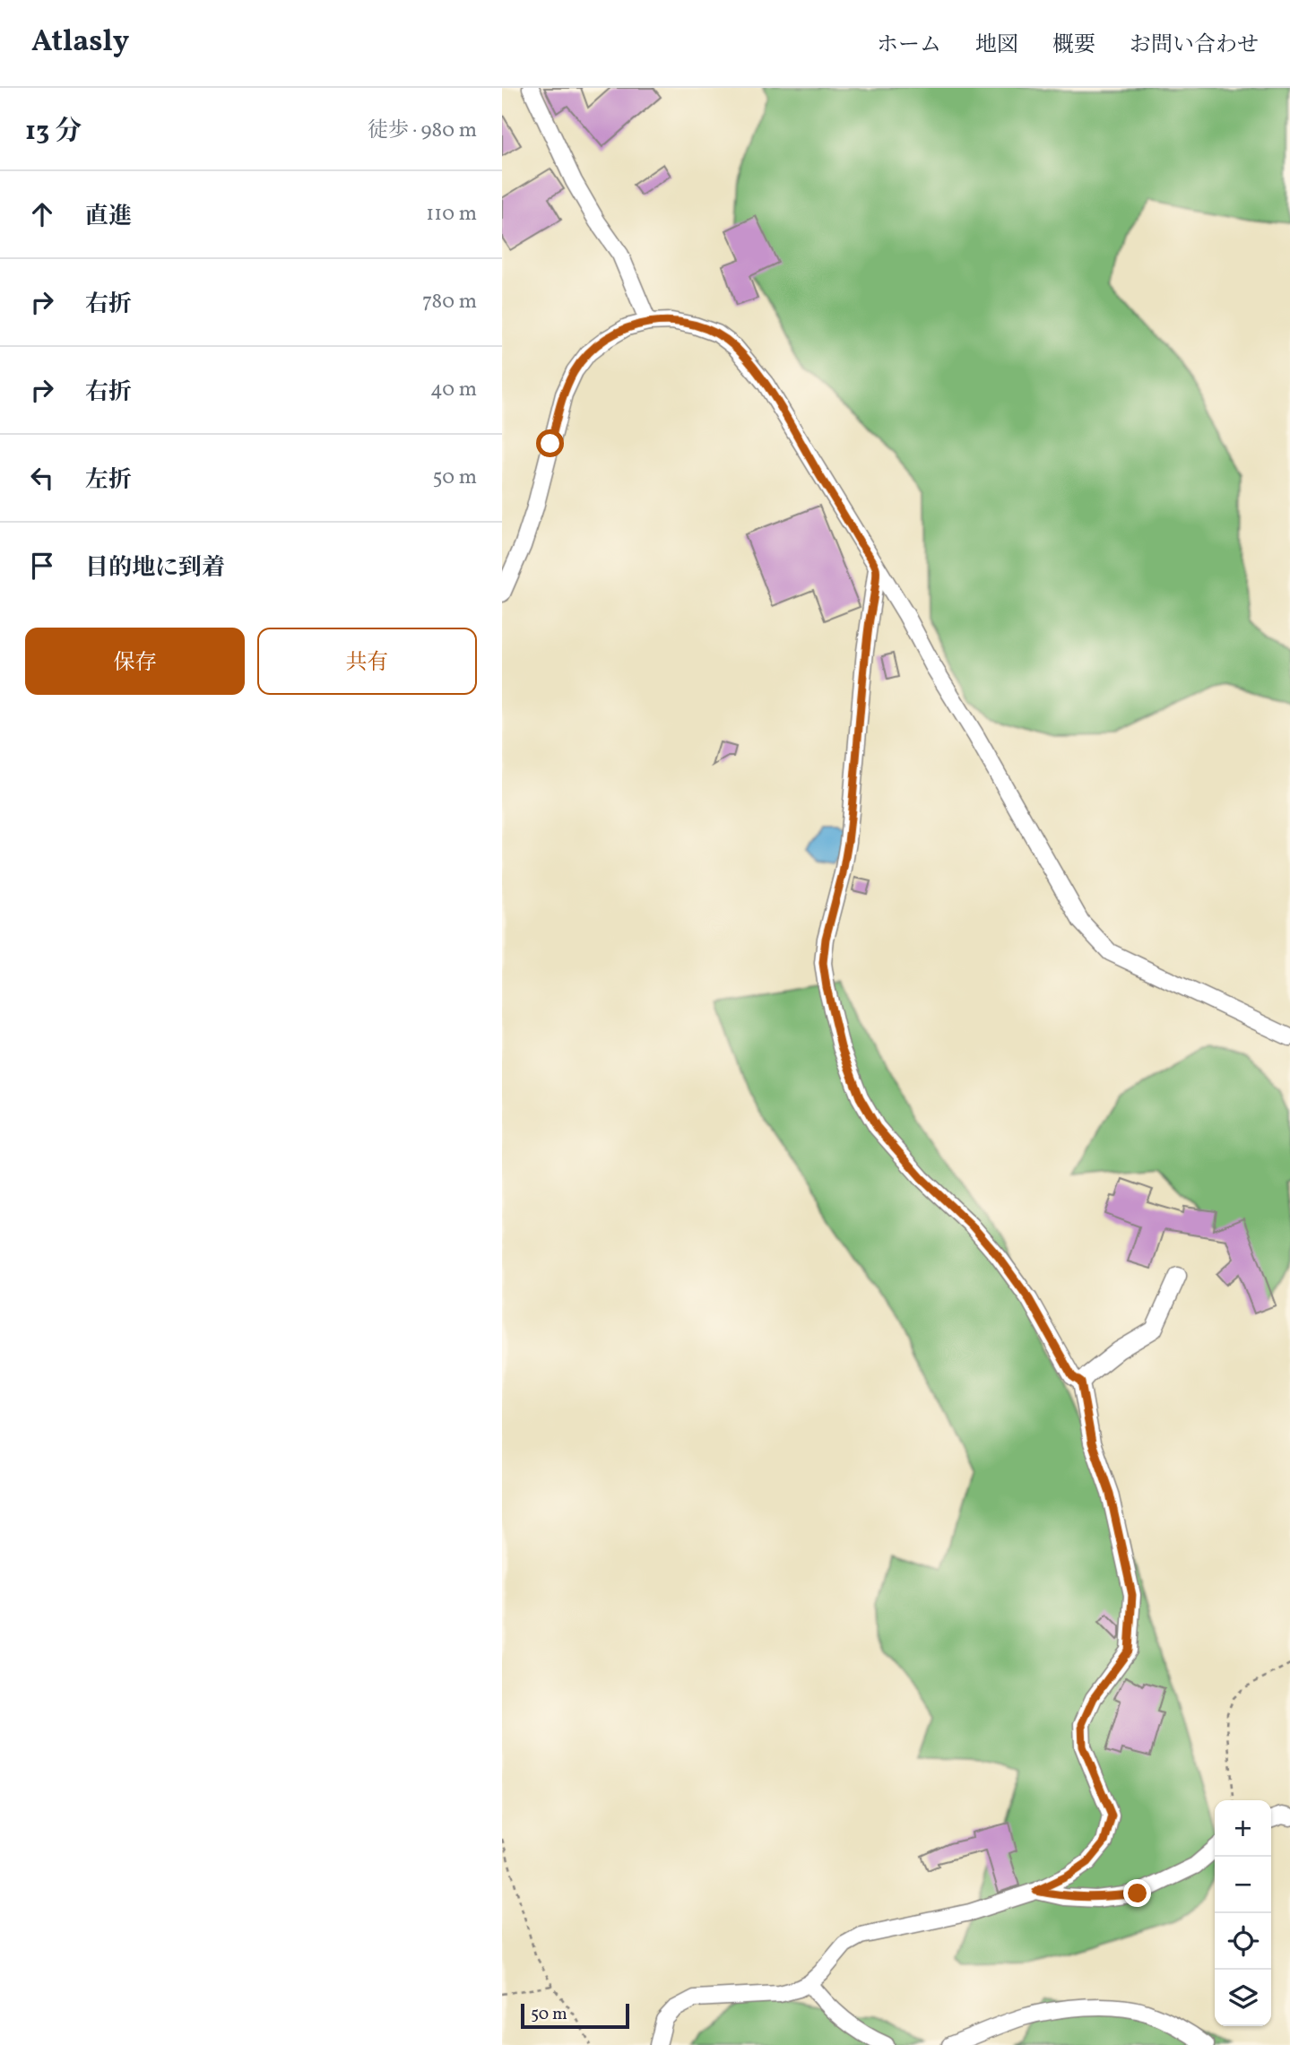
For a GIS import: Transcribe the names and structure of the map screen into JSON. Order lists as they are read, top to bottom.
{
  "scale_bar": "50 m",
  "page": {
    "header": "Atlasly",
    "nav": [
      "ホーム",
      "地図",
      "概要",
      "お問い合わせ"
    ],
    "heading": ["13 分", "徒歩 · 980 m"],
    "list": [
      ["直進", "110 m"],
      ["右折", "780 m"],
      ["右折", "40 m"],
      ["左折", "50 m"],
      "目的地に到着"
    ],
    "buttons": ["保存", "共有"],
    "map_buttons": ["+", "−"],
    "scale": "50 m"
  }
}
